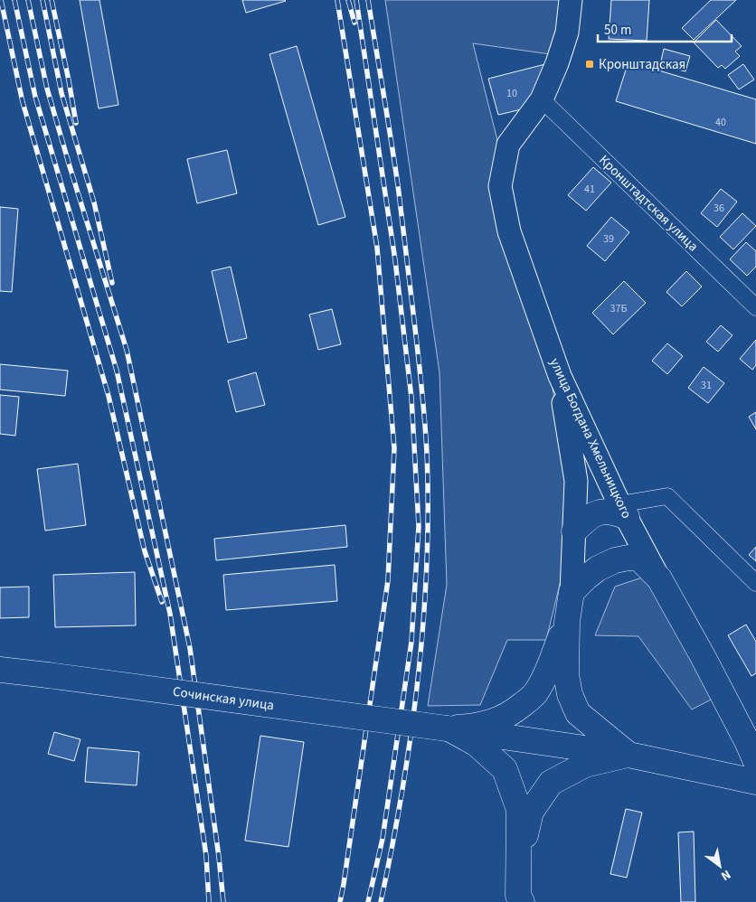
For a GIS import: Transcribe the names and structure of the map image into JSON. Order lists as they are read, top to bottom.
{
  "streets": {
    "main road": ["улица Богдана Хмельницкого", "Сочинская улица"],
    "street": ["Кронштадтская улица"]
  },
  "crossings": [
    ["Кронштадтская улица", "улица Богдана Хмельницкого"]
  ],
  "places": {
    "transit": ["Кронштадская"]
  },
  "house_numbers": [
    "10",
    "40",
    "41",
    "36",
    "39",
    "37Б",
    "31"
  ],
  "scale_bar": "50 m",
  "north": "bottom right"
}
